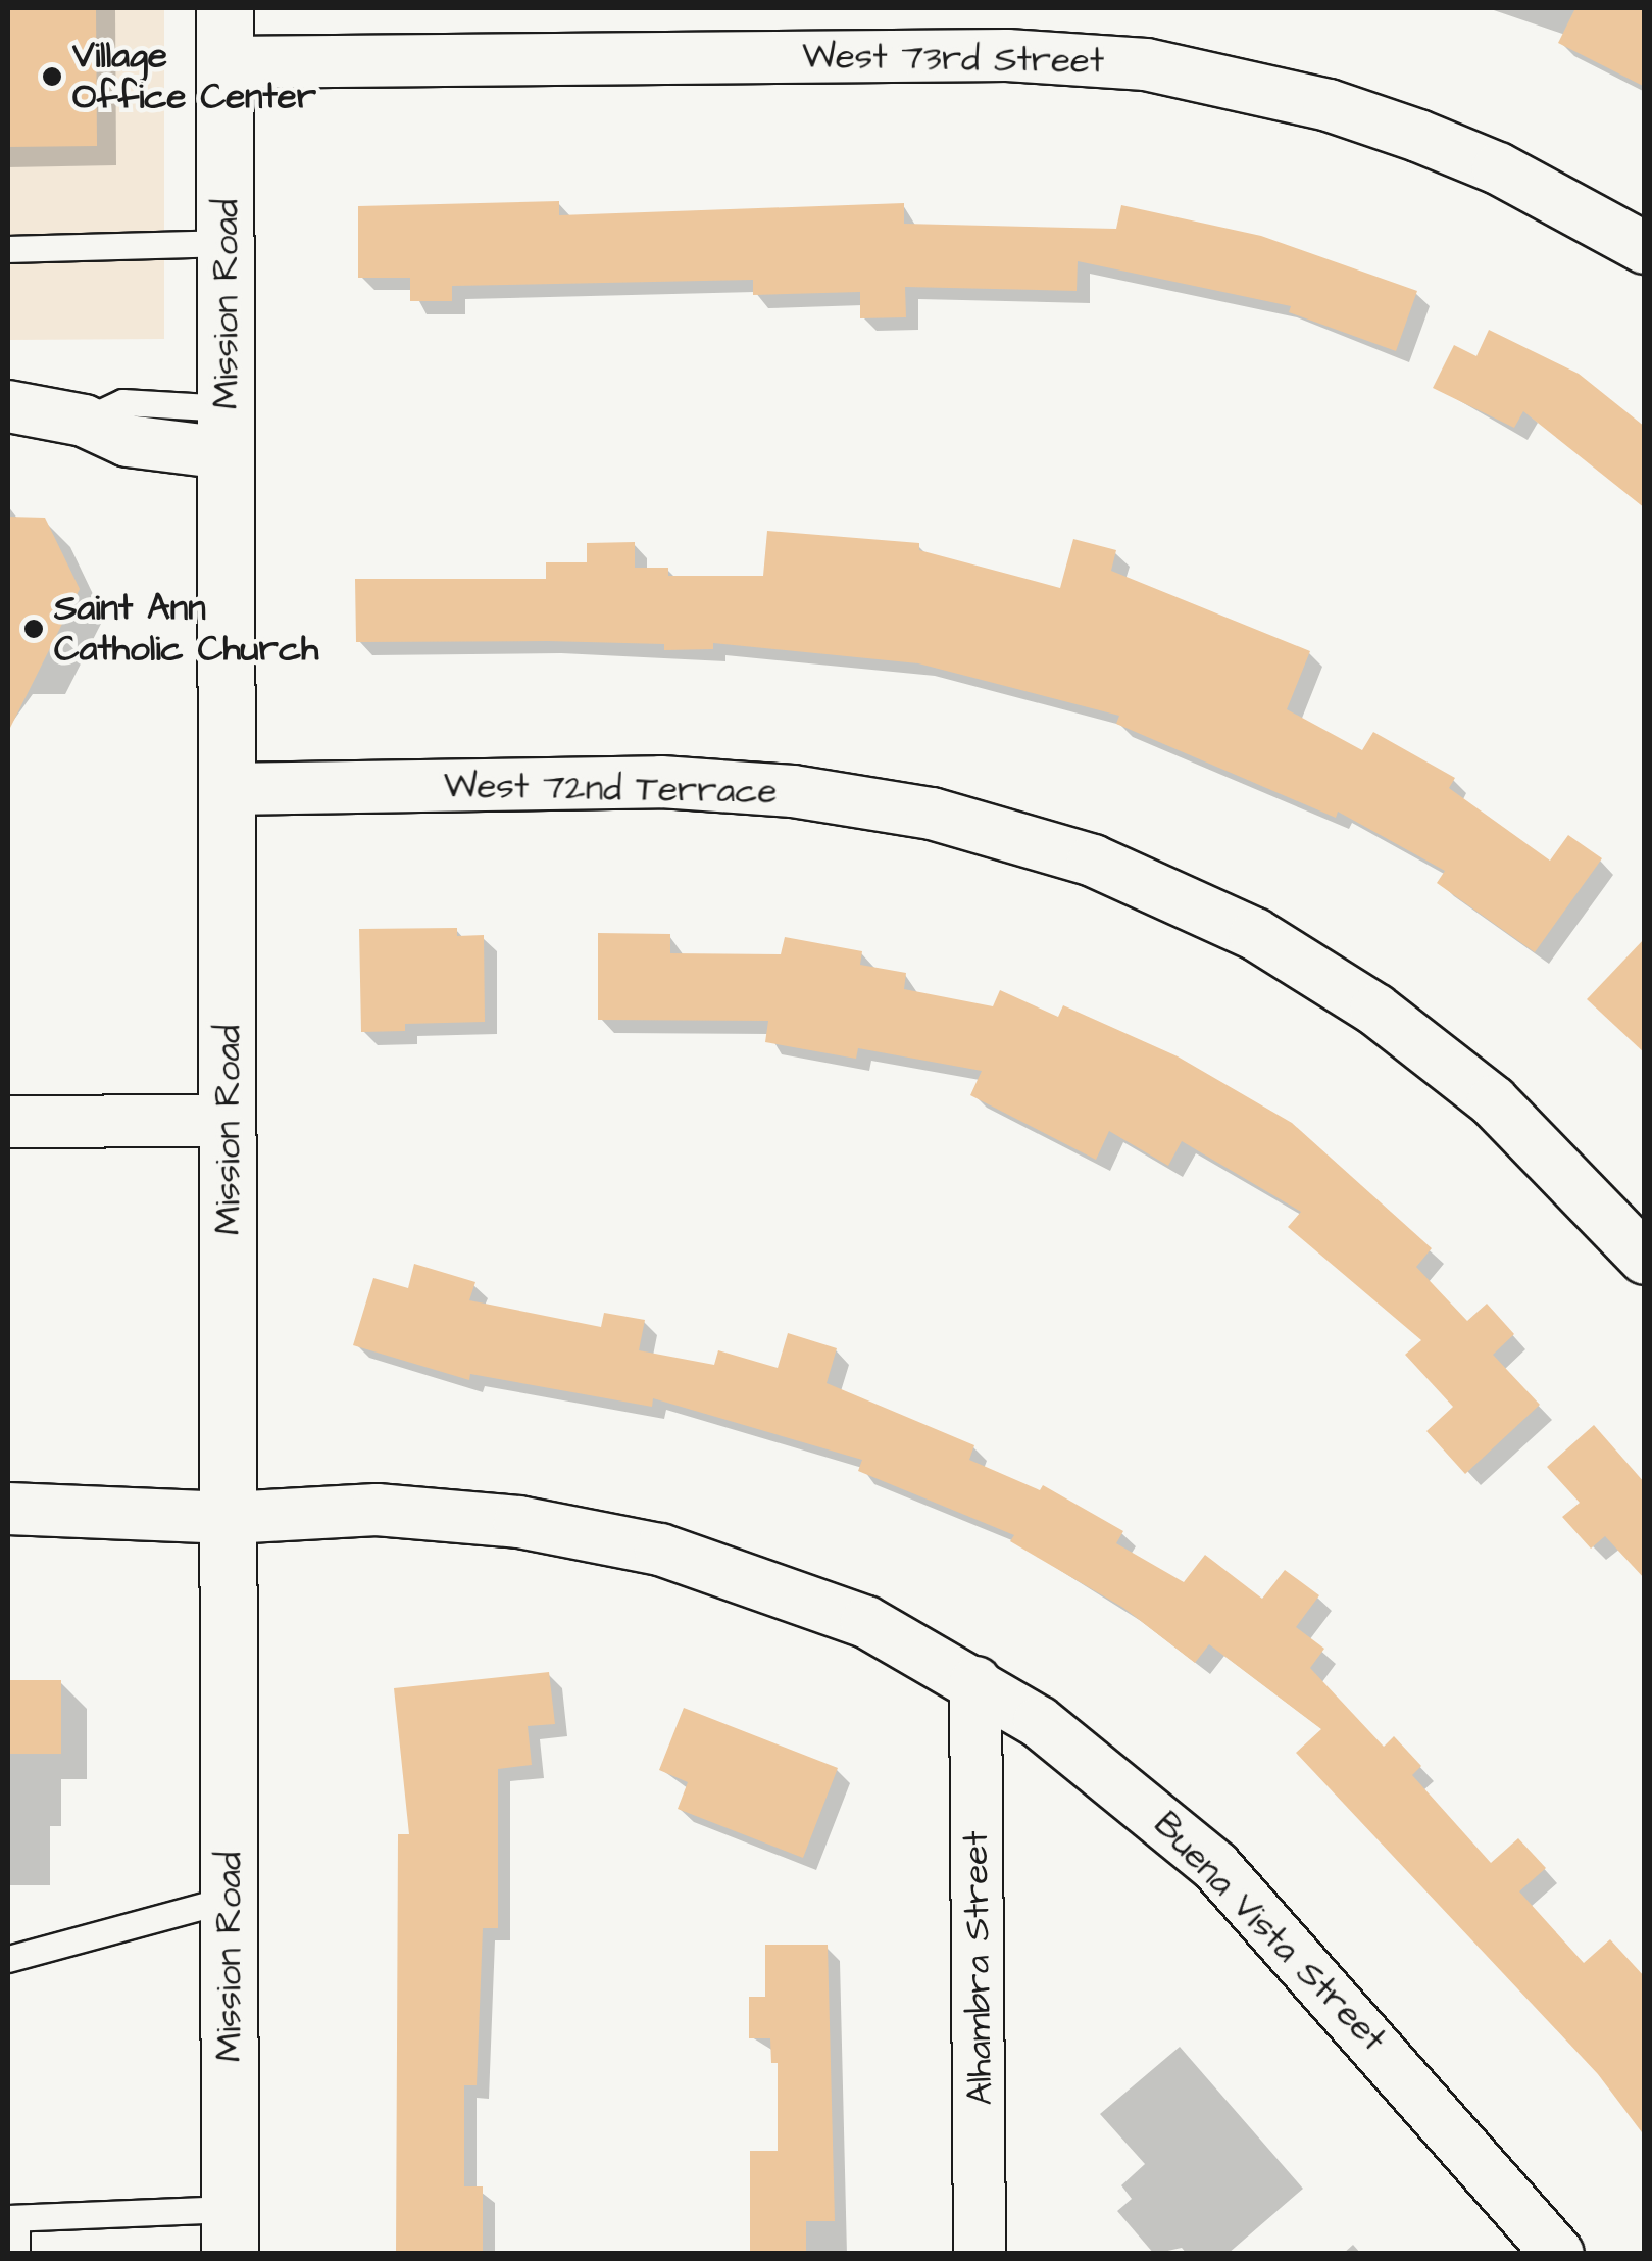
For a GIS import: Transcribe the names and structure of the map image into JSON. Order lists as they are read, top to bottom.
{
  "streets": {
    "main road": ["Mission Road"],
    "street": [
      "West 73rd Street",
      "West 72nd Terrace",
      "Buena Vista Street",
      "Alhambra Street"
    ]
  },
  "crossings": [
    ["West 73rd Street", "Mission Road"],
    ["Mission Road", "West 72nd Terrace"],
    ["Mission Road", "Buena Vista Street"],
    ["Buena Vista Street", "Alhambra Street"]
  ],
  "places": ["Village Office Center", "Saint Ann Catholic Church"]
}
